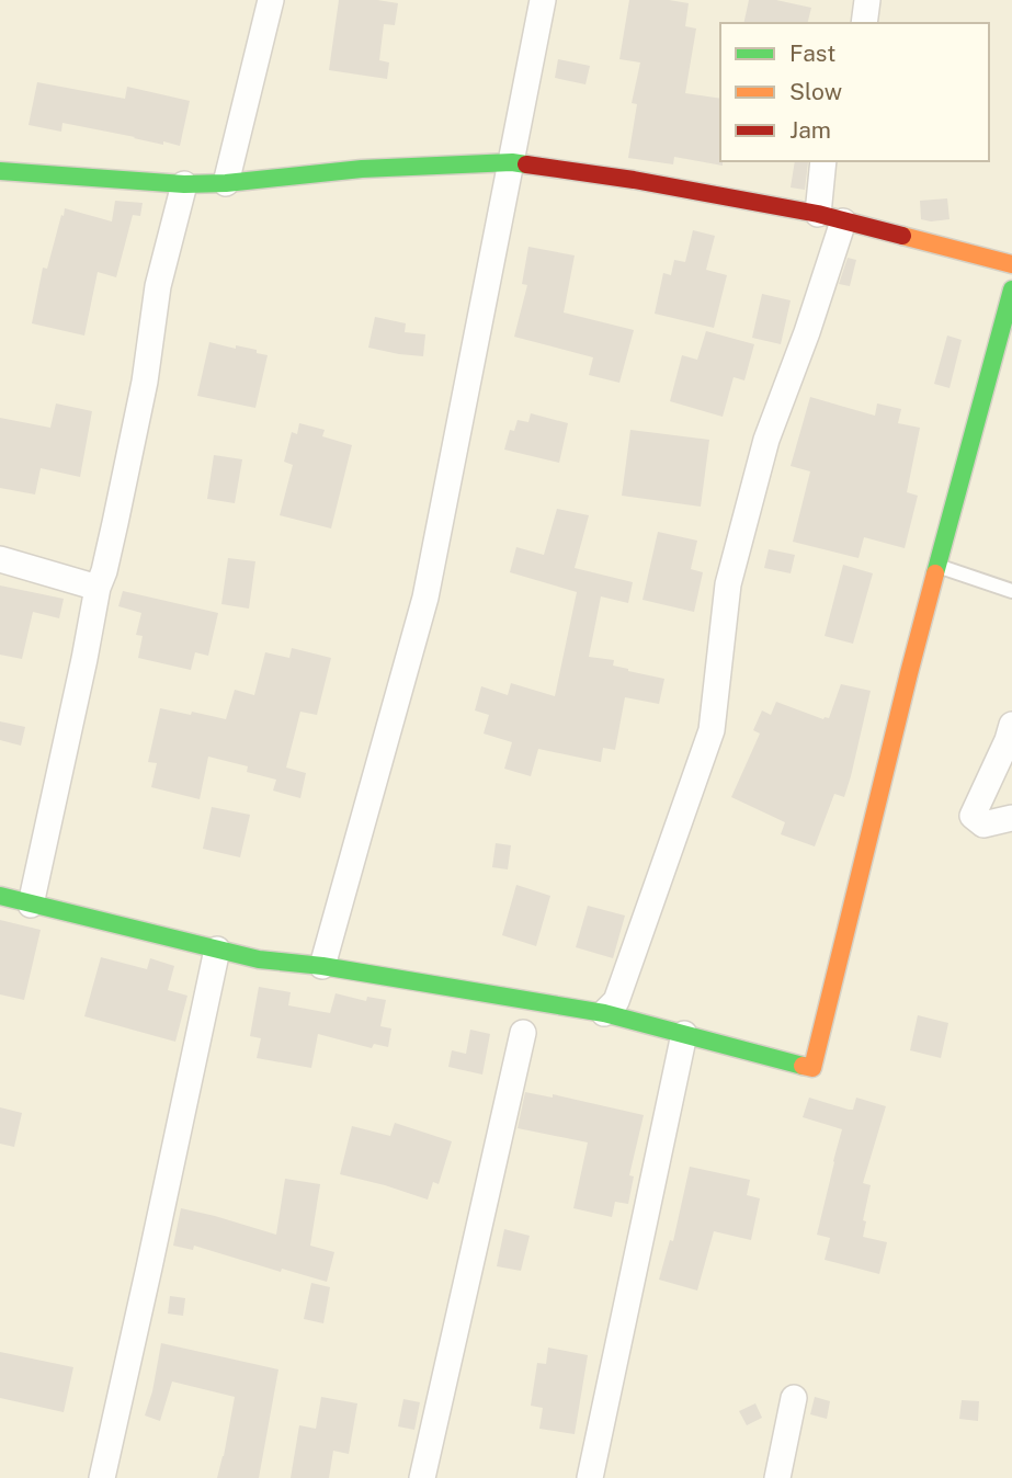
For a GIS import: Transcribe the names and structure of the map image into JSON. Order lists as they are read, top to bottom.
{
  "legend": ["Fast", "Slow", "Jam"]
}
